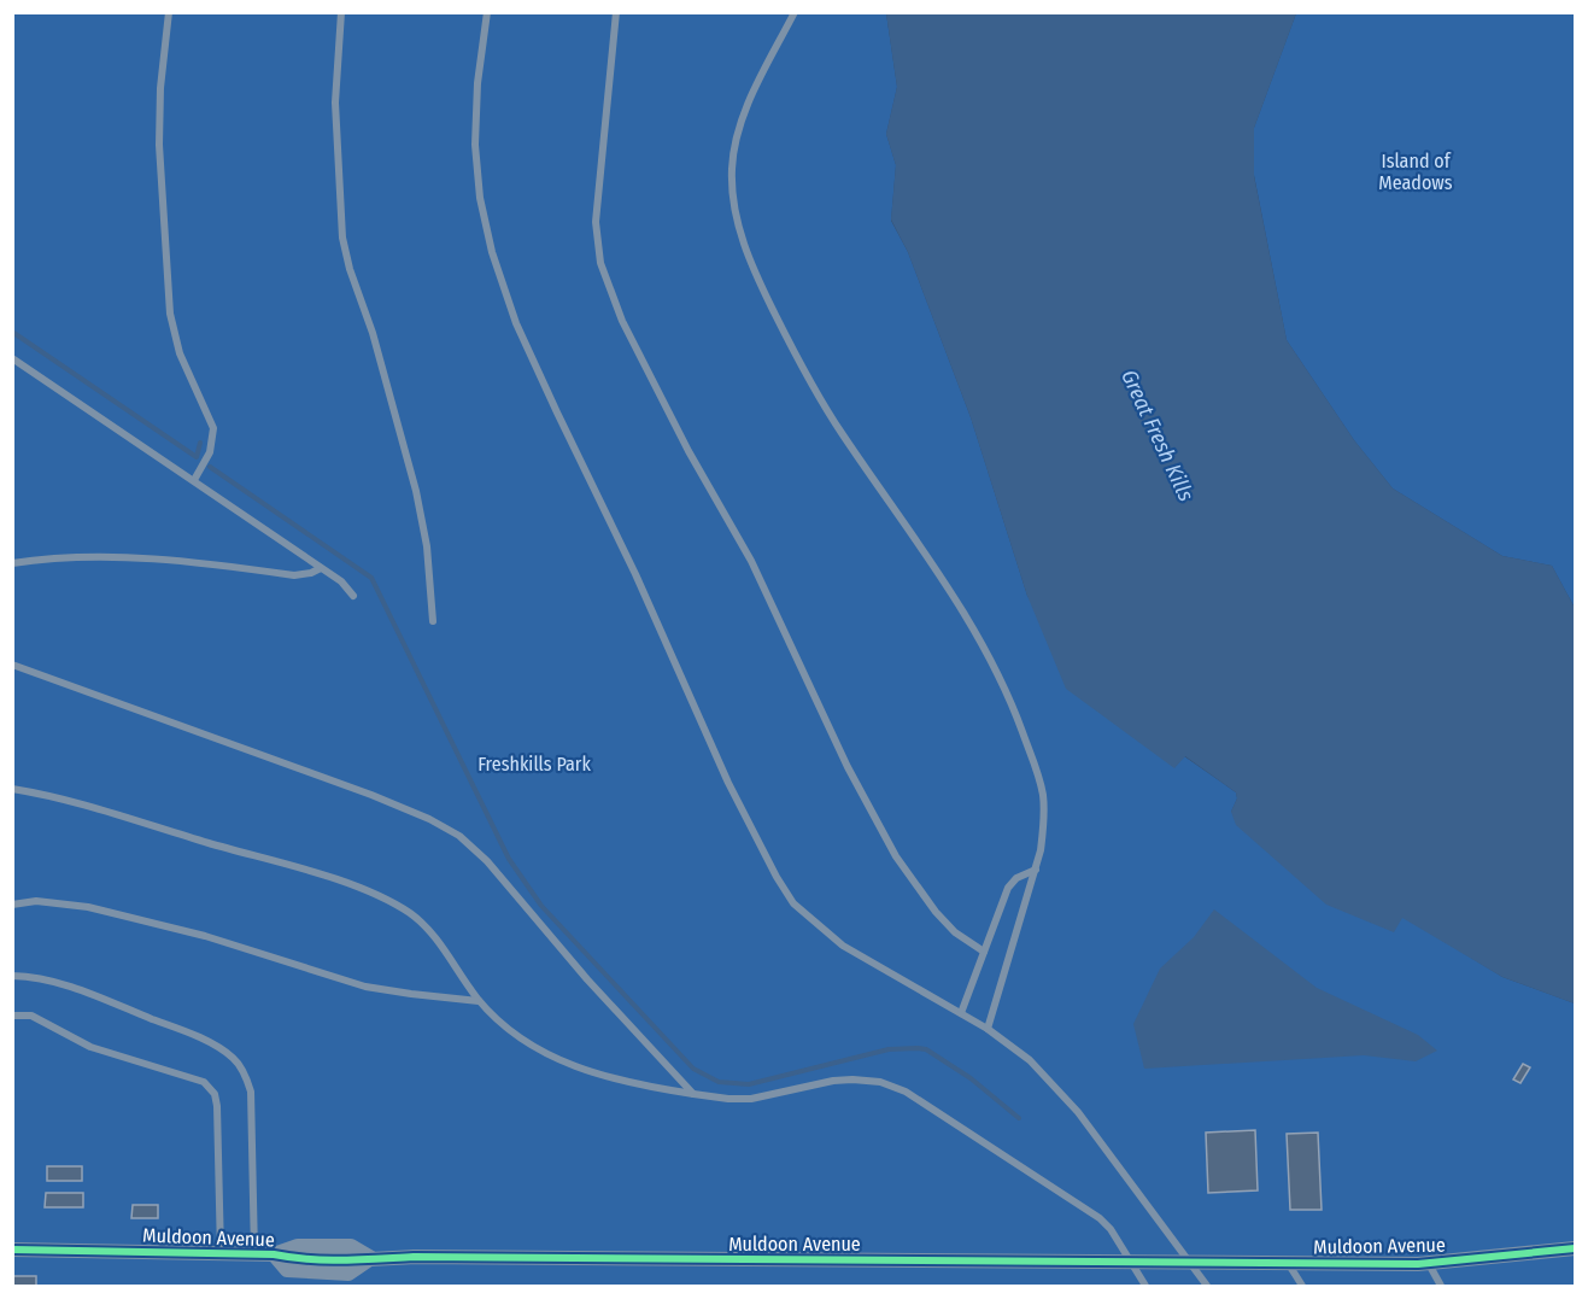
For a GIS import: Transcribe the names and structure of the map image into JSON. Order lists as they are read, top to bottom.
{
  "streets": {
    "street": ["Muldoon Avenue"]
  },
  "water": ["Great Fresh Kills"],
  "parks": ["Island of Meadows", "Freshkills Park"]
}
